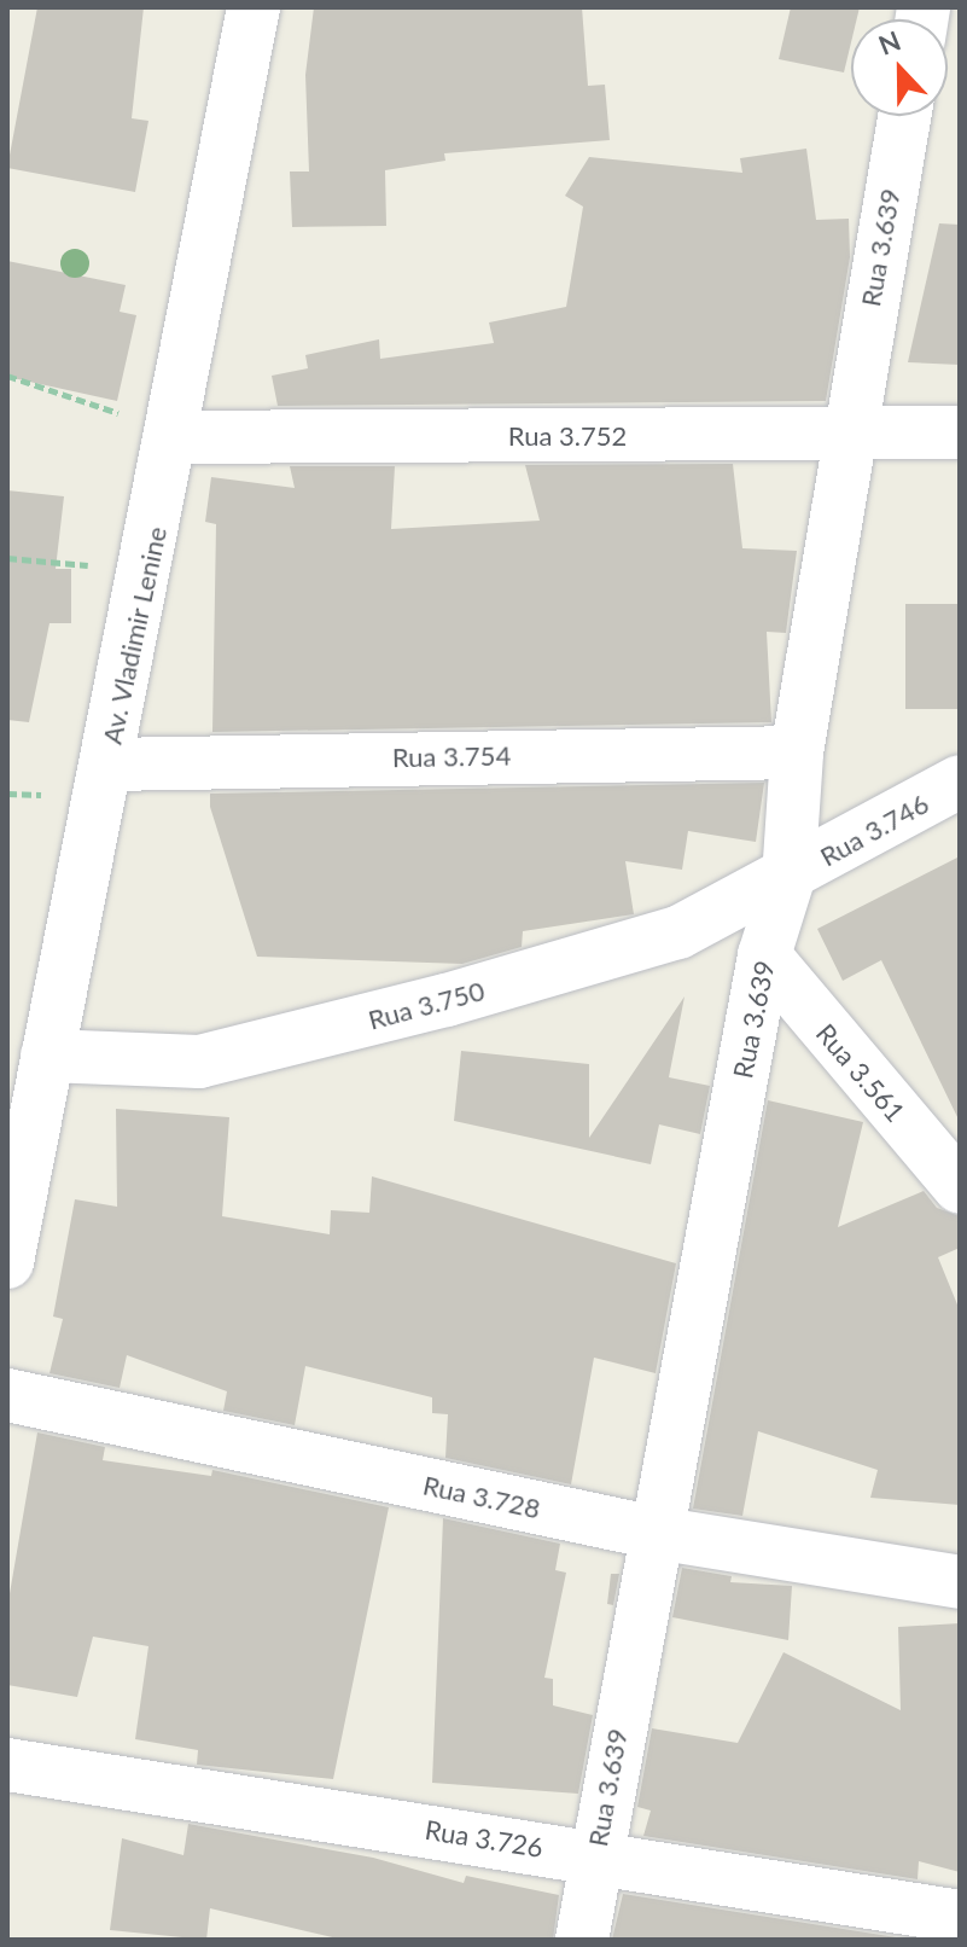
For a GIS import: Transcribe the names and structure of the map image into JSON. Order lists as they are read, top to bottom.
{
  "streets": {
    "street": [
      "Rua 3.639",
      "Rua 3.752",
      "Av. Vladimir Lenine",
      "Rua 3.754",
      "Rua 3.746",
      "Rua 3.750",
      "Rua 3.561",
      "Rua 3.728",
      "Rua 3.726"
    ]
  },
  "crossings": [
    ["Rua 3.639", "Rua 3.752"],
    ["Rua 3.639", "Rua 3.754"],
    ["Rua 3.639", "Rua 3.746"],
    ["Rua 3.639", "Rua 3.750"],
    ["Rua 3.639", "Rua 3.561"],
    ["Rua 3.639", "Rua 3.728"],
    ["Rua 3.639", "Rua 3.726"],
    ["Rua 3.752", "Av. Vladimir Lenine"],
    ["Av. Vladimir Lenine", "Rua 3.754"],
    ["Av. Vladimir Lenine", "Rua 3.750"],
    ["Rua 3.746", "Rua 3.750"]
  ],
  "north": "top"
}
